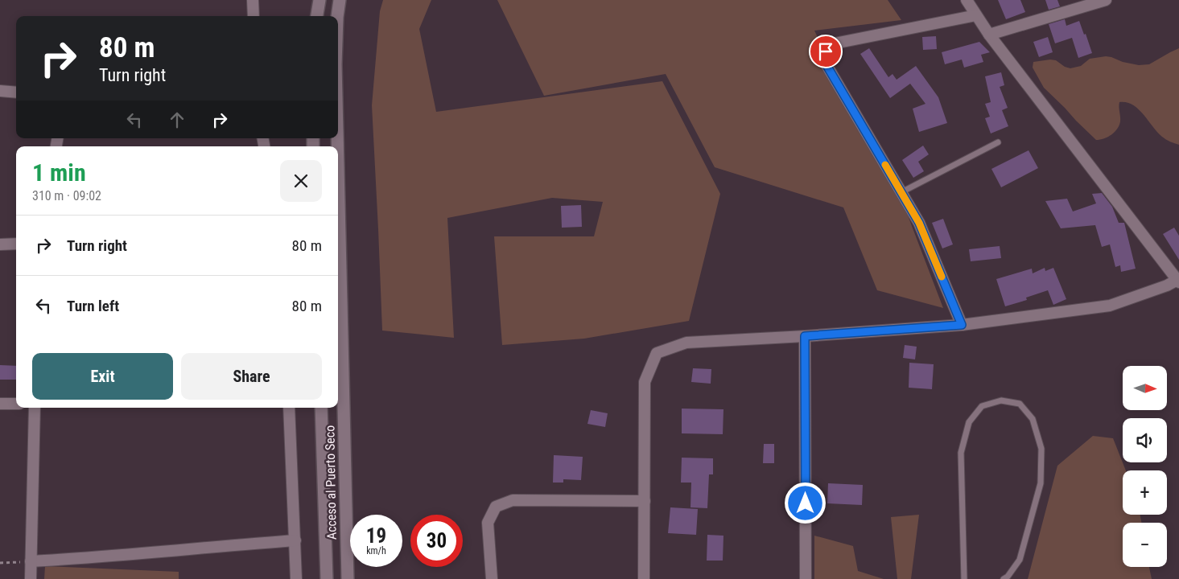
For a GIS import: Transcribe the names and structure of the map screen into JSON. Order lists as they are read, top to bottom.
{
  "streets": {
    "main road": ["Acceso al Puerto Seco"]
  },
  "north": "right",
  "page": {
    "turn": ["80 m", "Turn right"],
    "heading": ["1 min", "310 m · 09:02"],
    "list": [
      {
        "name": "Turn right",
        "value": "80 m"
      },
      {
        "name": "Turn left",
        "value": "80 m"
      }
    ],
    "buttons": ["Exit", "Share"],
    "map_buttons": ["+", "−"],
    "speed": "19 km/h",
    "limit": "30"
  }
}
